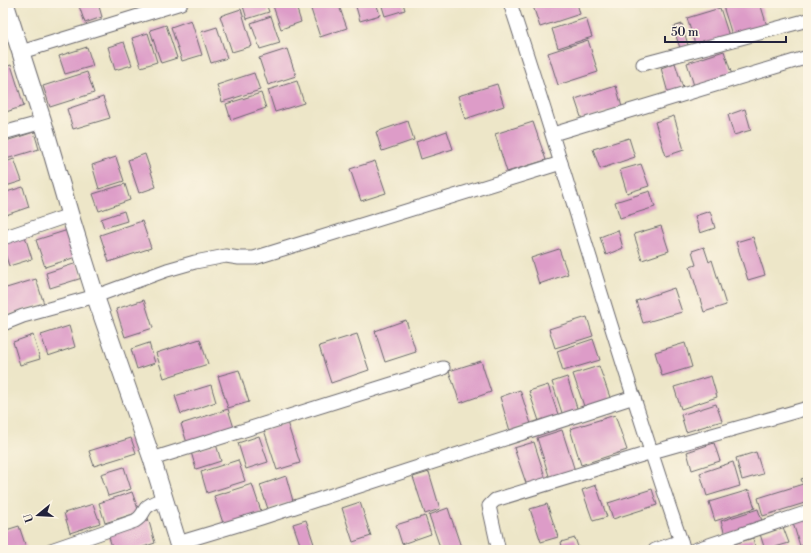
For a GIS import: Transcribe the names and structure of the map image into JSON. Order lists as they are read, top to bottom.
{
  "scale_bar": "50 m",
  "north": "left"
}
